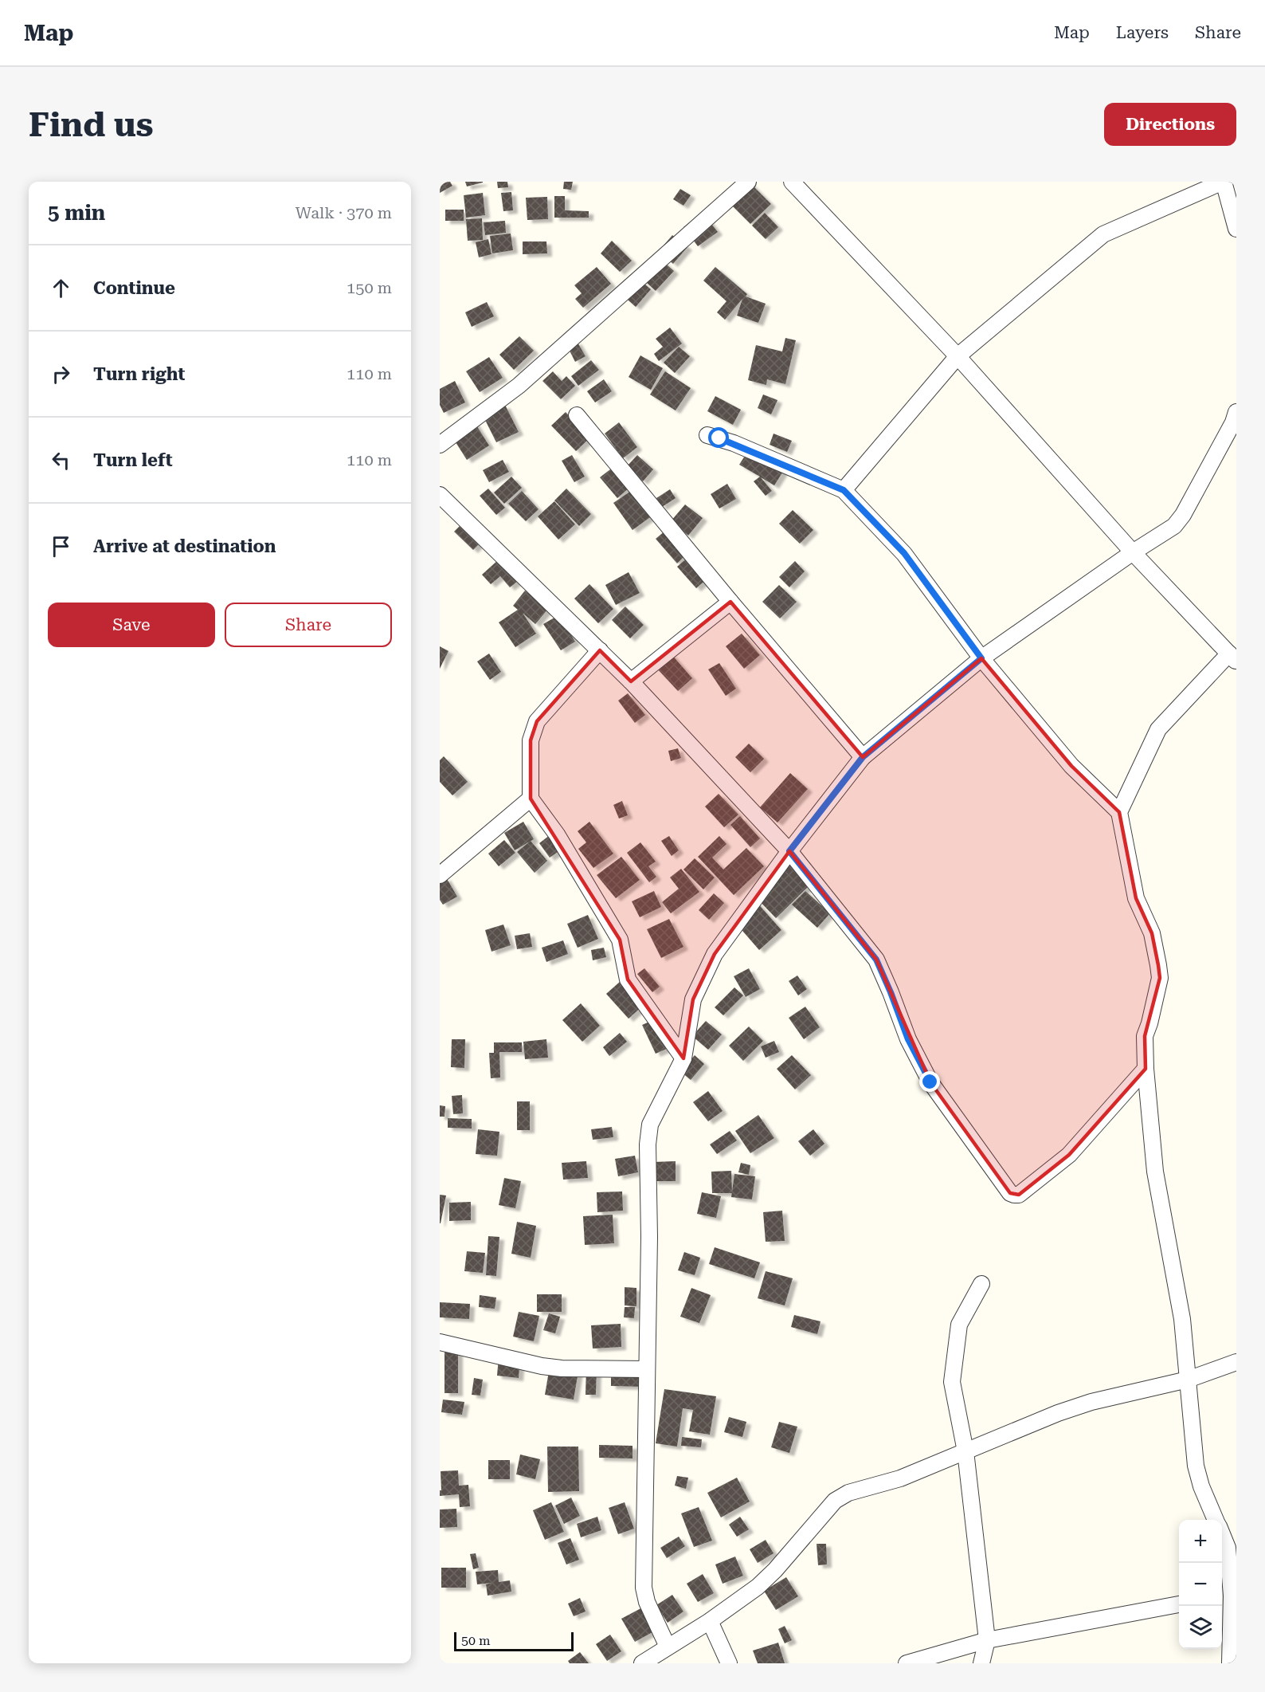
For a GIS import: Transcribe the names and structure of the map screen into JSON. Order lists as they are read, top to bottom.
{
  "scale_bar": "50 m",
  "page": {
    "header": "Map",
    "nav": ["Map", "Layers", "Share"],
    "buttons": [
      "Directions",
      ["Save", "Share"]
    ],
    "title": "Find us",
    "heading": ["5 min", "Walk · 370 m"],
    "list": [
      ["Continue", "150 m"],
      ["Turn right", "110 m"],
      ["Turn left", "110 m"],
      "Arrive at destination"
    ],
    "map_buttons": ["+", "−"],
    "scale": "50 m"
  }
}
